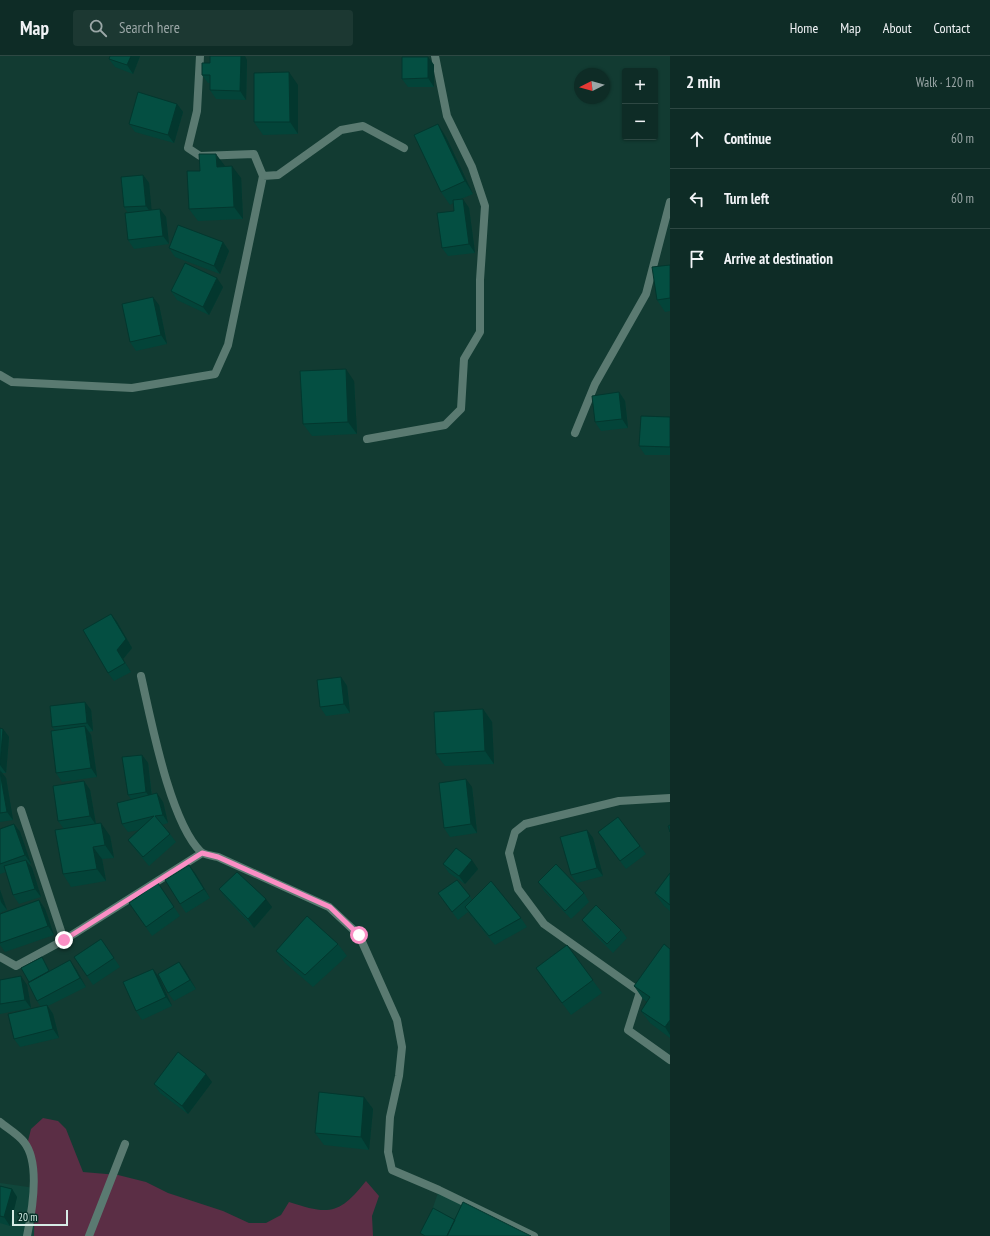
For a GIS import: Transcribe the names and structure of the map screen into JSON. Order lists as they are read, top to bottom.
{
  "scale_bar": "20 m",
  "north": "left",
  "page": {
    "header": "Map",
    "search": "Search here",
    "nav": [
      "Home",
      "Map",
      "About",
      "Contact"
    ],
    "heading": ["2 min", "Walk · 120 m"],
    "map_buttons": ["+", "−"],
    "list": [
      ["Continue", "60 m"],
      ["Turn left", "60 m"],
      "Arrive at destination"
    ],
    "scale": "20 m"
  }
}
